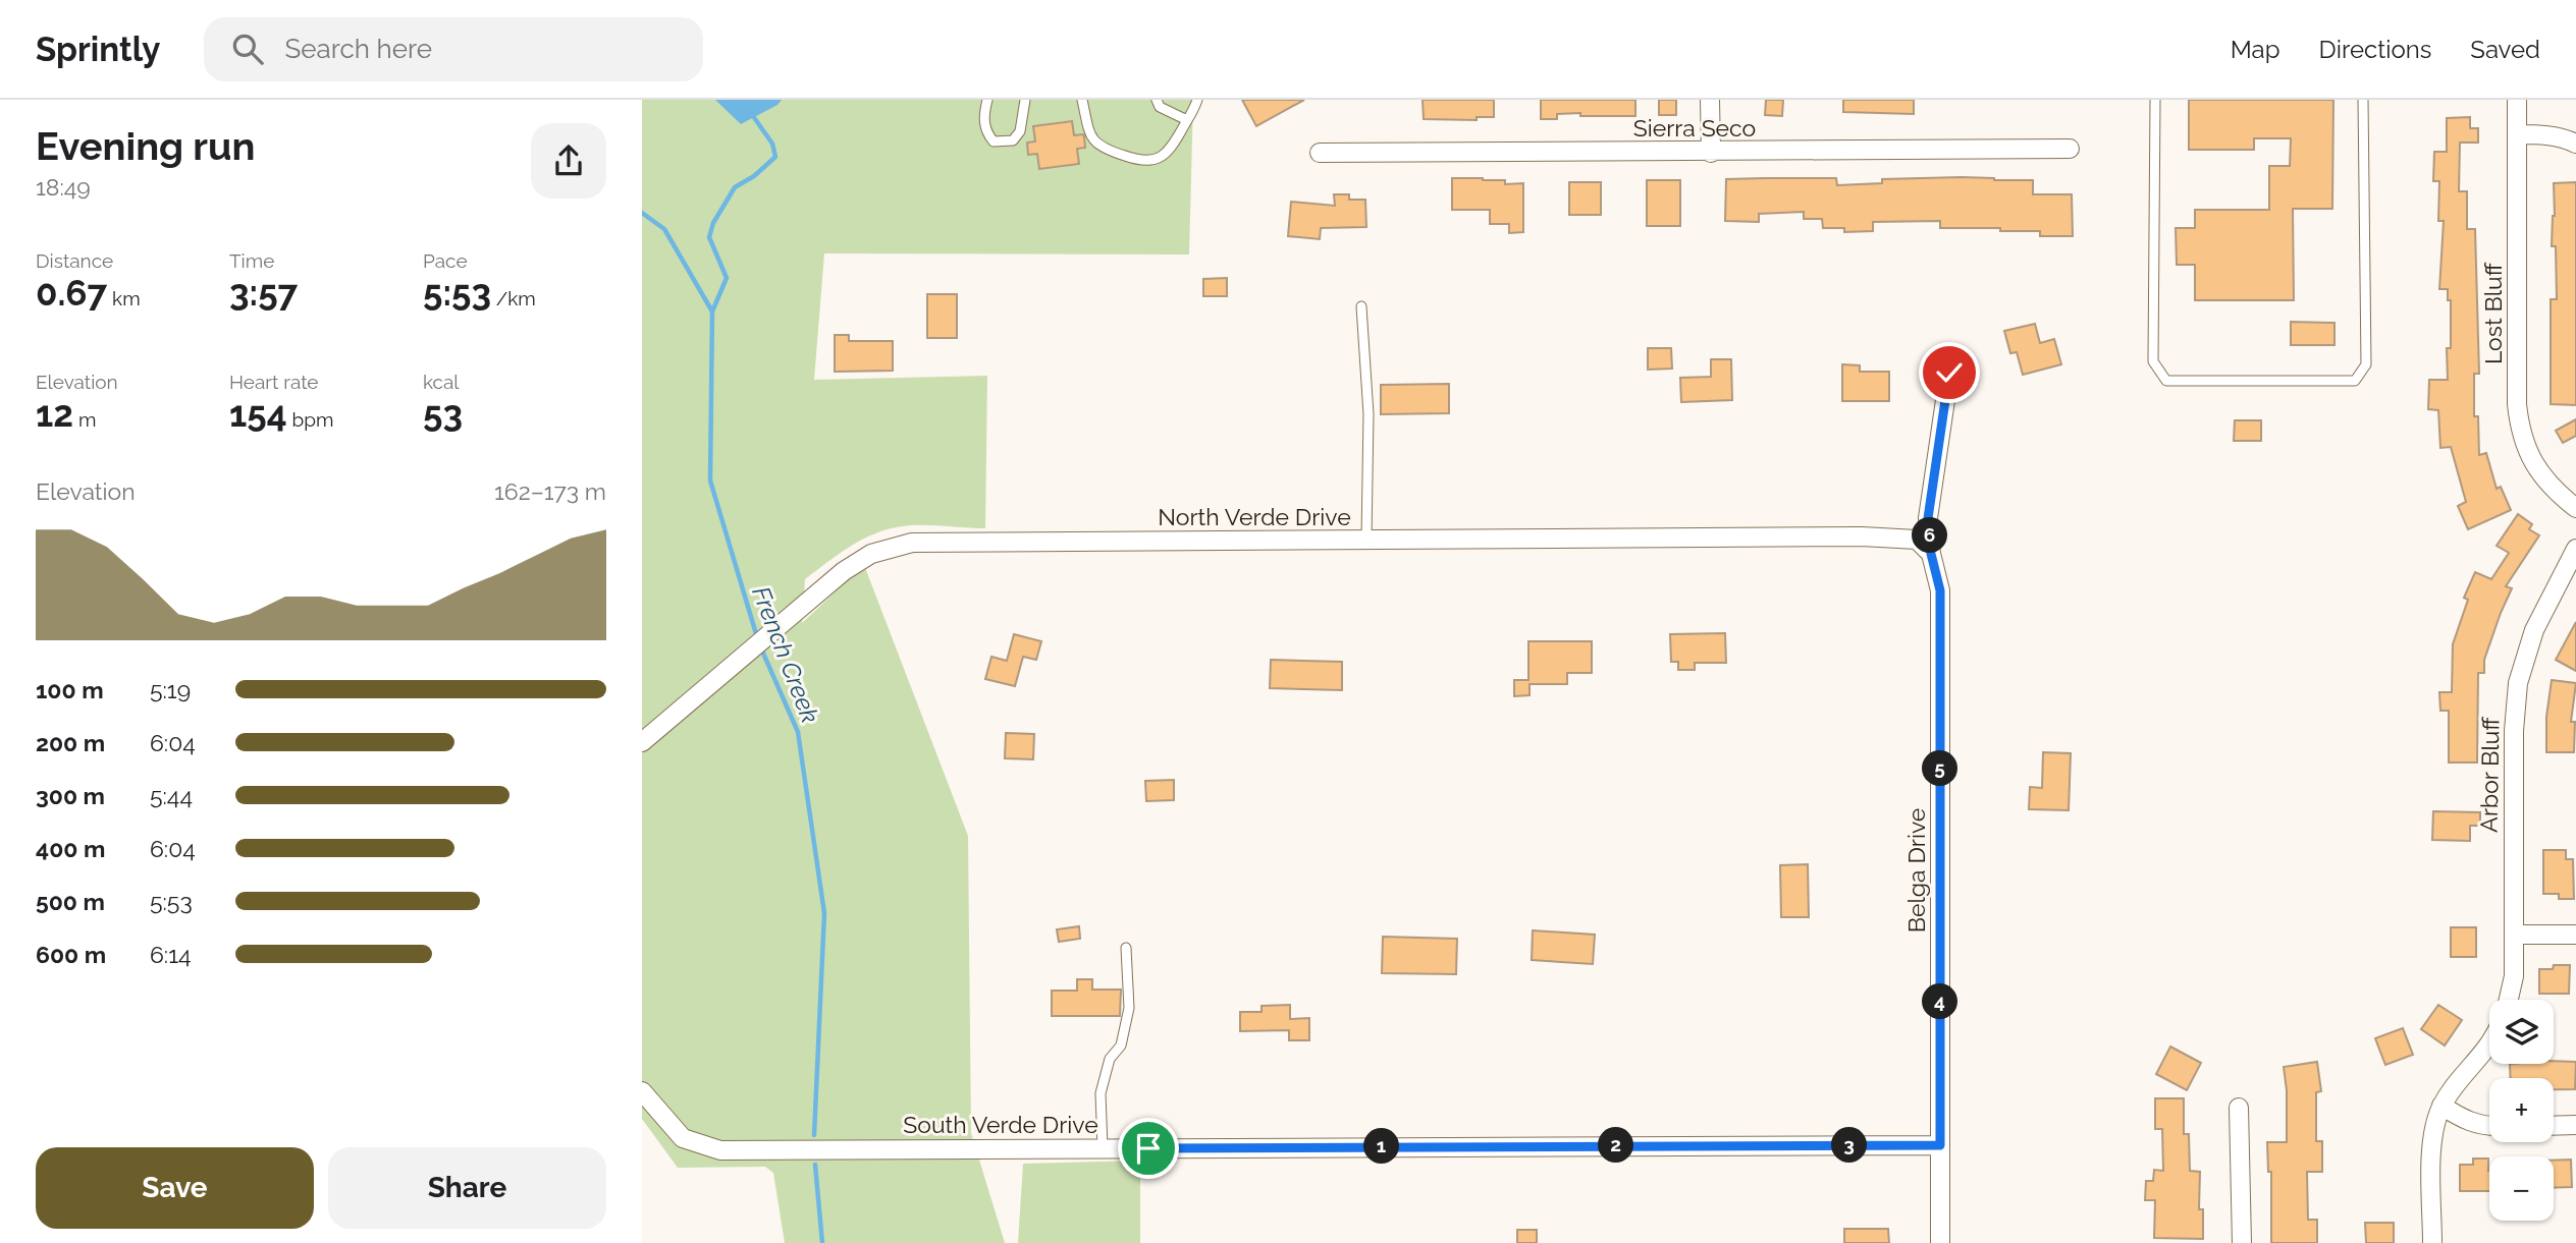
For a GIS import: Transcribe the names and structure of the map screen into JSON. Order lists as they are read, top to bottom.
{
  "streets": {
    "street": [
      "Sierra Seco",
      "Lost Bluff",
      "North Verde Drive",
      "Arbor Bluff",
      "Belga Drive",
      "South Verde Drive"
    ]
  },
  "crossings": [
    ["North Verde Drive", "Belga Drive"],
    ["Belga Drive", "South Verde Drive"]
  ],
  "water": ["French Creek"],
  "page": {
    "header": "Sprintly",
    "search": "Search here",
    "nav": ["Map", "Directions", "Saved"],
    "heading": ["Evening run", "18:49"],
    "stats": [
      ["Distance", "0.67 km"],
      ["Time", "3:57"],
      ["Pace", "5:53 /km"],
      ["Elevation", "12 m"],
      ["Heart rate", "154 bpm"],
      ["kcal", "53"]
    ],
    "chart": ["Elevation", "162–173 m"],
    "pins": [
      "6",
      "5",
      "4",
      "2",
      "3",
      "1"
    ],
    "list": [
      {
        "name": "100 m",
        "note": "5:19"
      },
      {
        "name": "200 m",
        "note": "6:04"
      },
      {
        "name": "300 m",
        "note": "5:44"
      },
      {
        "name": "400 m",
        "note": "6:04"
      },
      {
        "name": "500 m",
        "note": "5:53"
      },
      {
        "name": "600 m",
        "note": "6:14"
      }
    ],
    "map_buttons": ["+", "−"],
    "buttons": ["Save", "Share"]
  }
}
